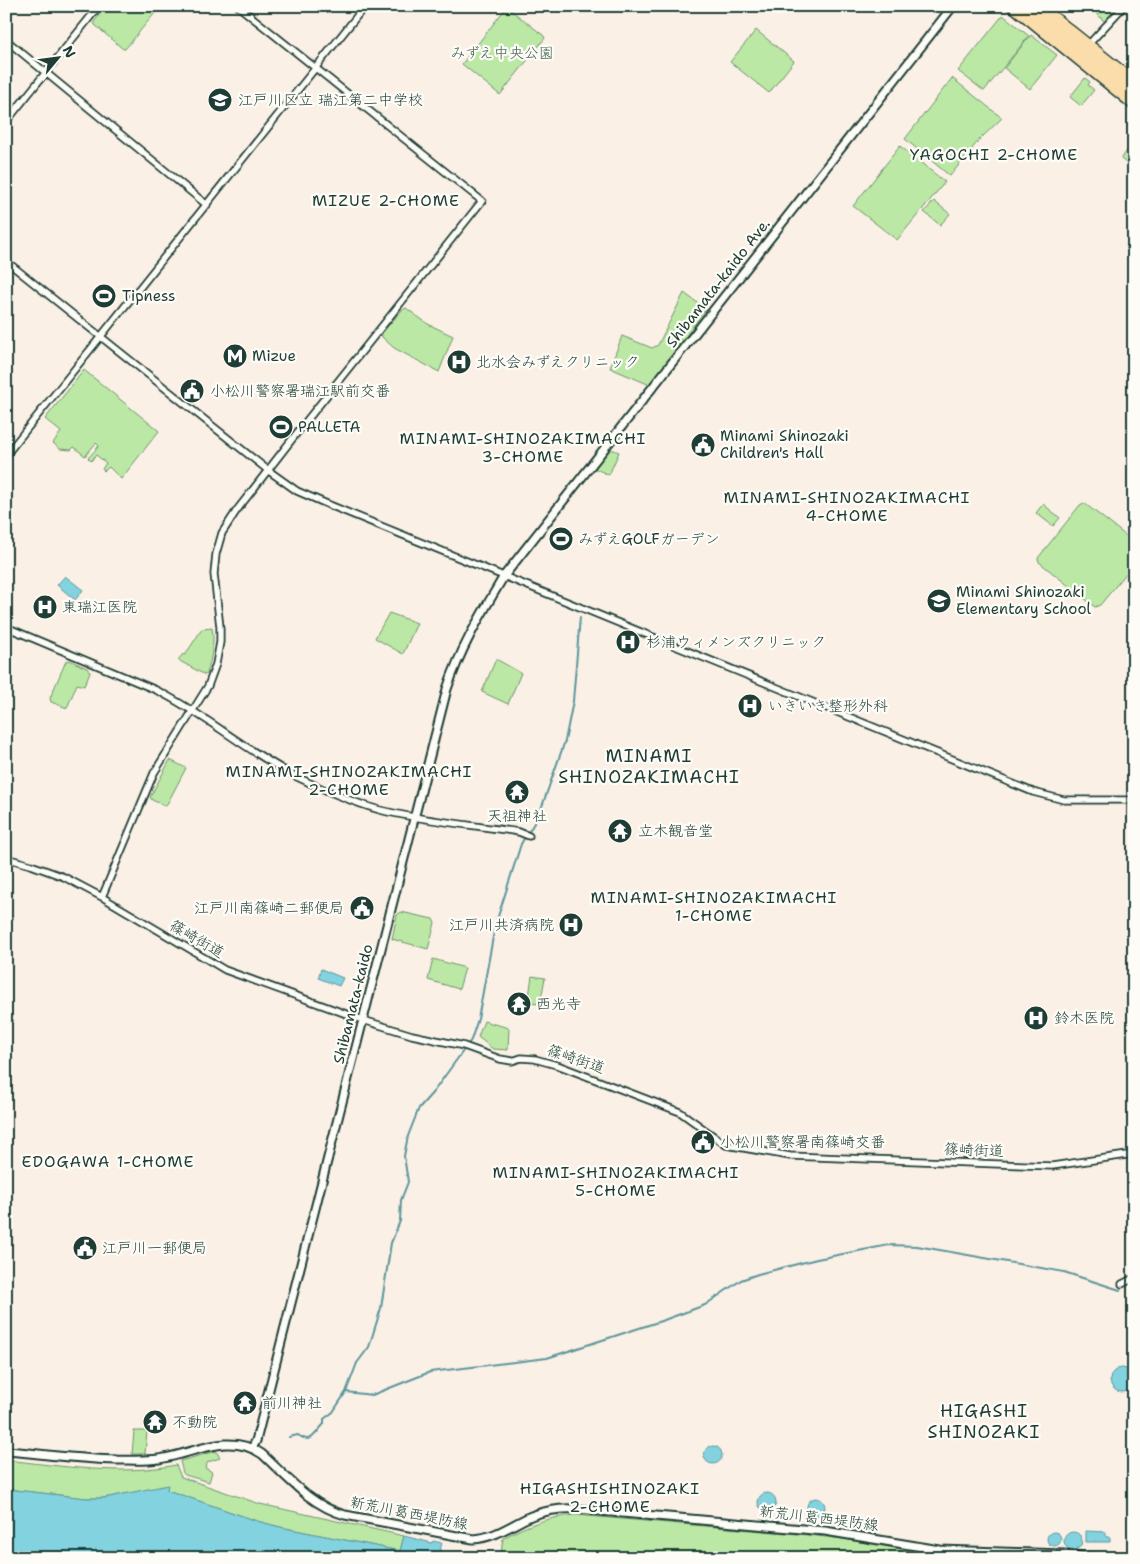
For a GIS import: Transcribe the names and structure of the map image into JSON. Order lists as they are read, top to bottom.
{
  "streets": {
    "main road": ["Shibamata-kaido Ave.", "Shibamata-kaido", "新荒川葛西堤防線"],
    "street": ["篠崎街道"]
  },
  "crossings": [
    ["Shibamata-kaido Ave.", "Shibamata-kaido"],
    ["篠崎街道", "Shibamata-kaido"],
    ["Shibamata-kaido", "新荒川葛西堤防線"]
  ],
  "districts": [
    "YAGOCHI 2-CHOME",
    "MIZUE 2-CHOME",
    "MINAMI-SHINOZAKIMACHI 3-CHOME",
    "MINAMI-SHINOZAKIMACHI 4-CHOME",
    "MINAMI SHINOZAKIMACHI",
    "MINAMI-SHINOZAKIMACHI 2-CHOME",
    "MINAMI-SHINOZAKIMACHI 1-CHOME",
    "EDOGAWA 1-CHOME",
    "MINAMI-SHINOZAKIMACHI 5-CHOME",
    "HIGASHI SHINOZAKI",
    "HIGASHISHINOZAKI 2-CHOME"
  ],
  "parks": ["みずえ中央公園"],
  "places": {
    "school or university": ["江戸川区立 瑞江第二中学校", "Minami Shinozaki Elementary School"],
    "sports": ["Tipness", "PALLETA", "みずえGOLFガーデン"],
    "metro station": ["Mizue"],
    "hospital": [
      "北水会みずえクリニック",
      "東瑞江医院",
      "杉浦ウィメンズクリニック",
      "いきいき整形外科",
      "江戸川共済病院",
      "鈴木医院"
    ],
    "public building": [
      "小松川警察署瑞江駅前交番",
      "Minami Shinozaki Children's Hall",
      "江戸川南篠崎二郵便局",
      "小松川警察署南篠崎交番",
      "江戸川一郵便局"
    ],
    "temple": [
      "天祖神社",
      "立木観音堂",
      "西光寺",
      "前川神社",
      "不動院"
    ]
  },
  "north": "top right"
}
